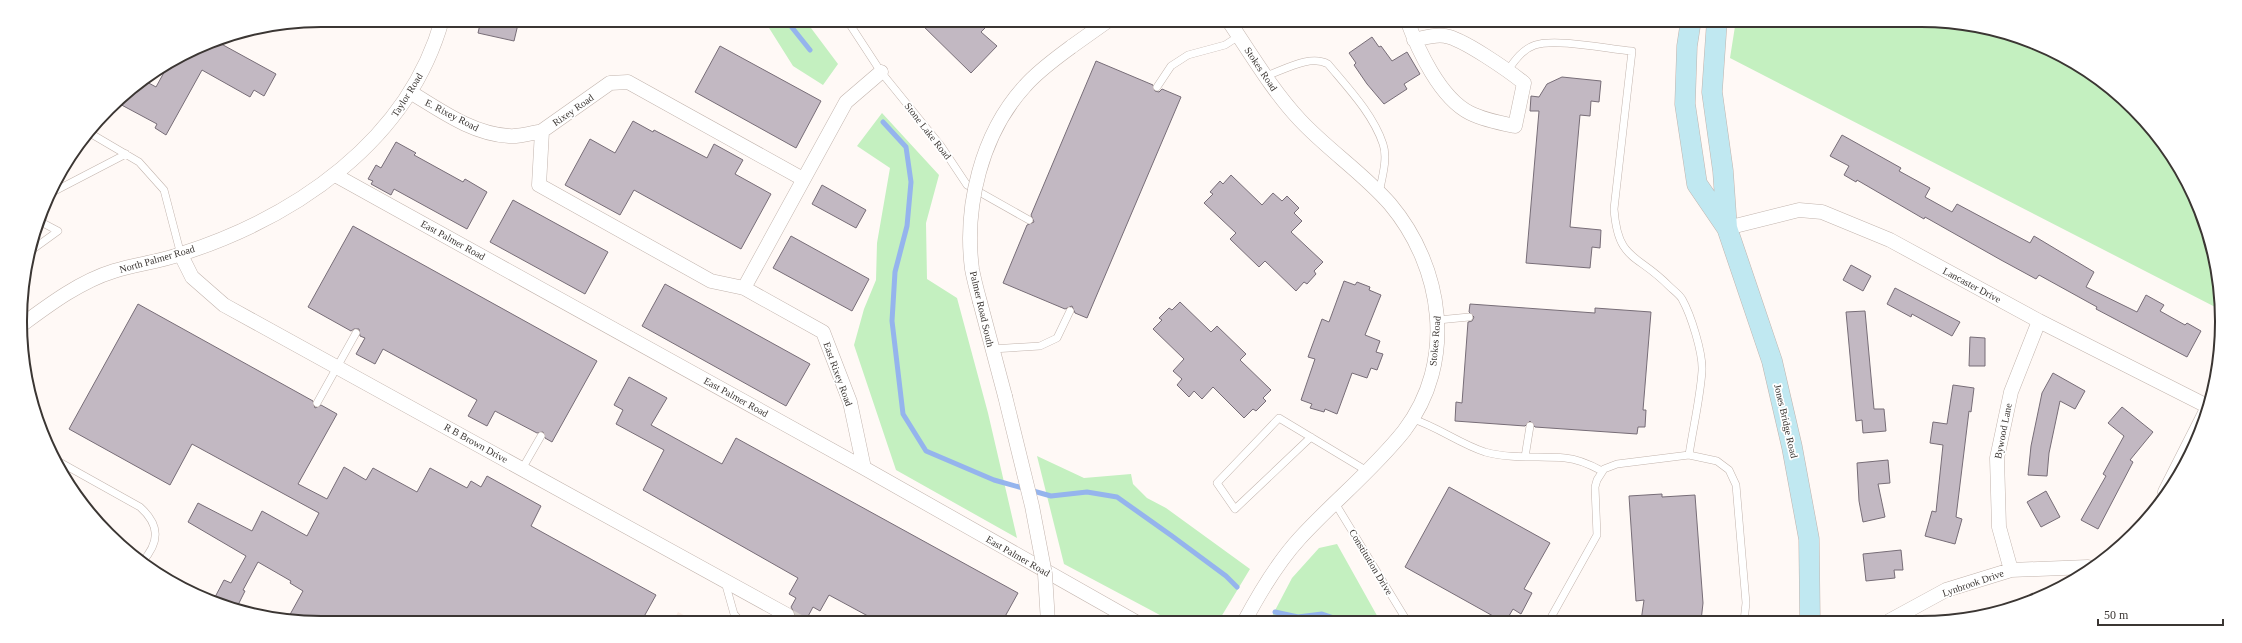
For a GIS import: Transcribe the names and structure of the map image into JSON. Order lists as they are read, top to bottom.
{
  "streets": {
    "main road": ["Jones Bridge Road"],
    "street": [
      "Stokes Road",
      "Taylor Road",
      "Rixey Road",
      "E. Rixey Road",
      "East Palmer Road",
      "North Palmer Road",
      "Lancaster Drive",
      "Palmer Road South",
      "East Rixey Road",
      "Bywood Lane",
      "R B Brown Drive",
      "Lynbrook Drive"
    ],
    "lane": ["Stone Lake Road", "Constitution Drive"]
  },
  "crossings": [
    ["Stokes Road", "Constitution Drive"],
    ["Taylor Road", "E. Rixey Road"],
    ["Taylor Road", "East Palmer Road"],
    ["Taylor Road", "North Palmer Road"],
    ["Rixey Road", "E. Rixey Road"],
    ["Rixey Road", "East Rixey Road"],
    ["East Palmer Road", "North Palmer Road"],
    ["East Palmer Road", "East Rixey Road"],
    ["North Palmer Road", "R B Brown Drive"],
    ["Lancaster Drive", "Jones Bridge Road"],
    ["Lancaster Drive", "Bywood Lane"],
    ["Bywood Lane", "Lynbrook Drive"]
  ],
  "scale_bar": "50 m"
}
